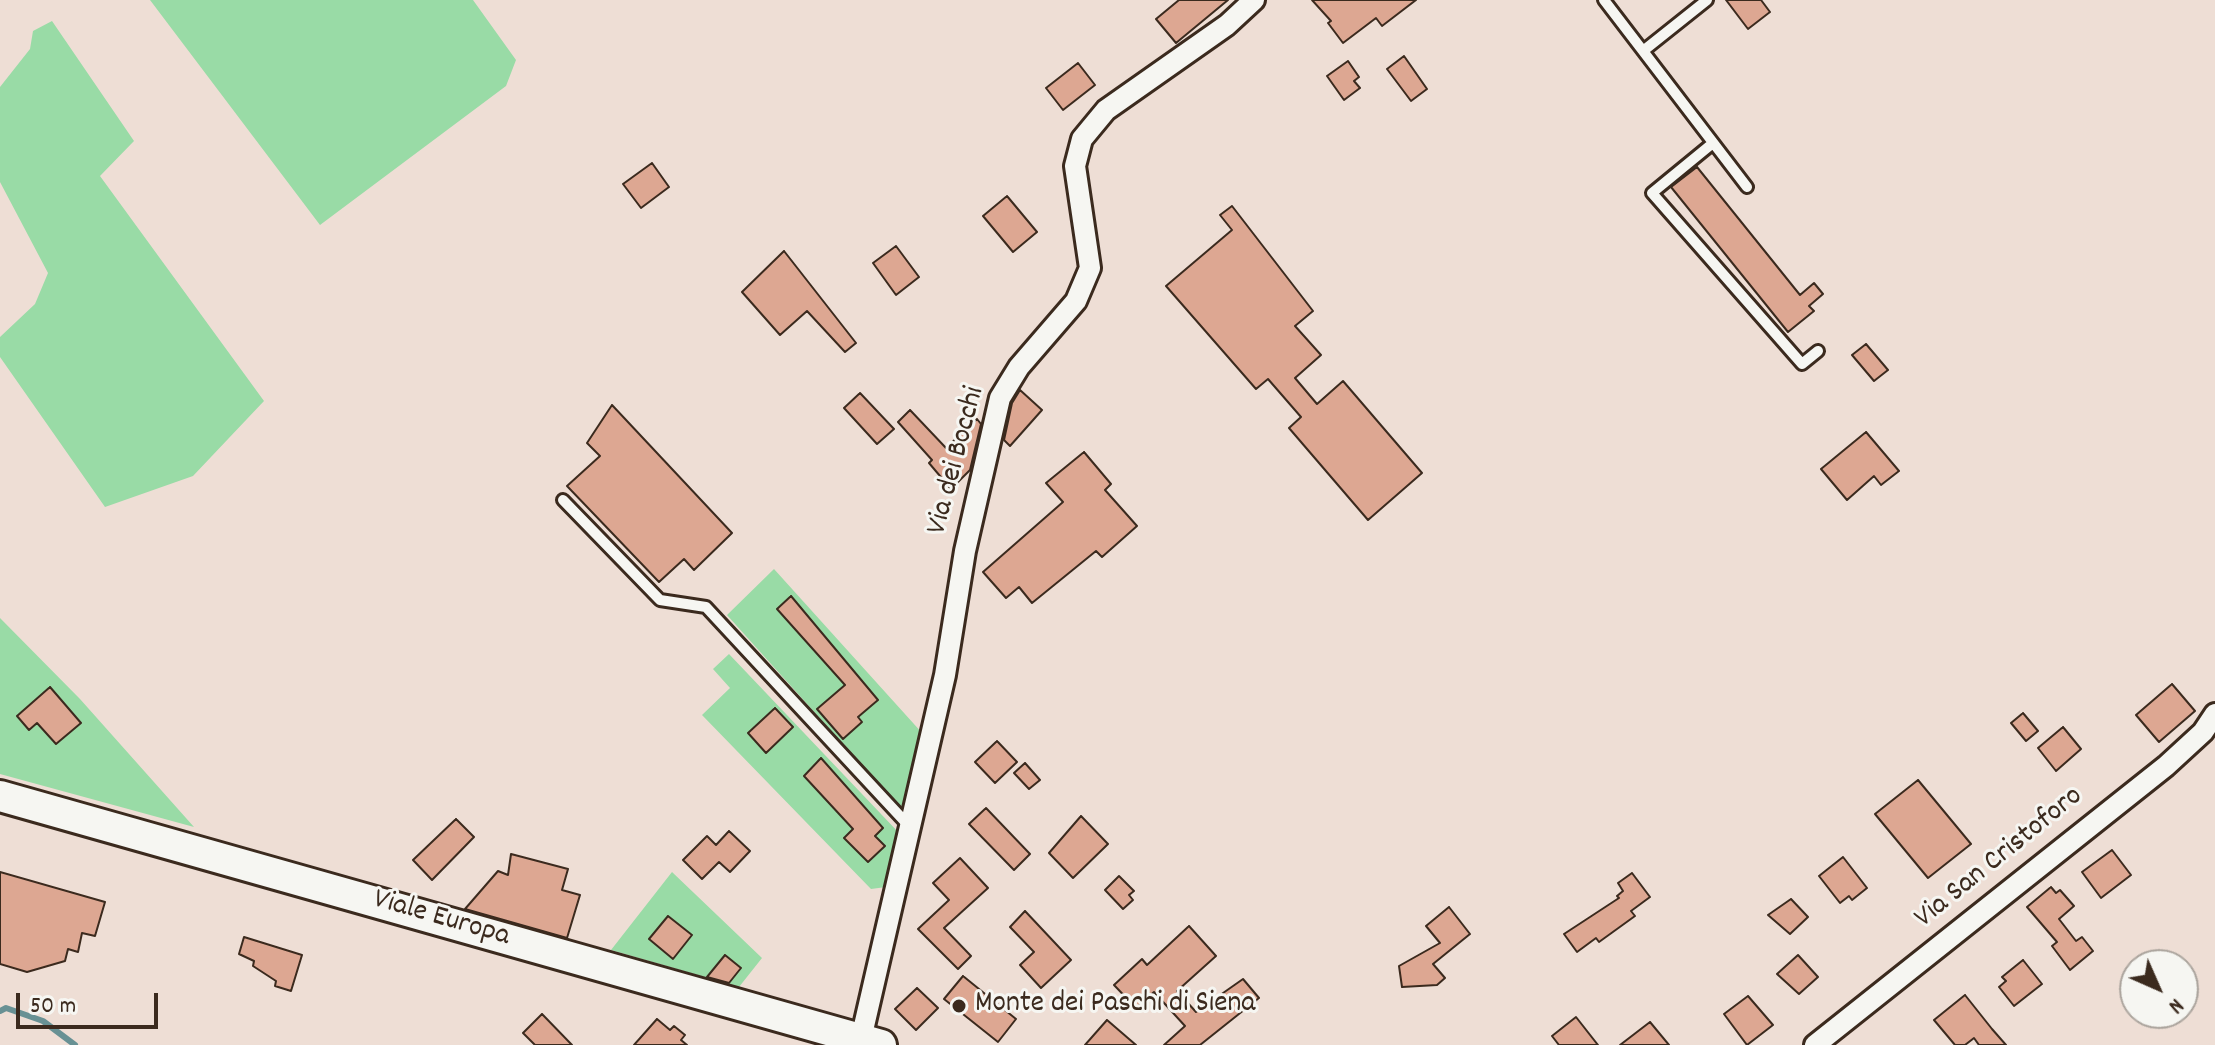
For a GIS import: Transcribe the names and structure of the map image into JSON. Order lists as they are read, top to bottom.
{
  "streets": {
    "main road": ["Viale Europa"],
    "street": ["Via dei Bocchi", "Via San Cristoforo"]
  },
  "crossings": [
    ["Via dei Bocchi", "Viale Europa"]
  ],
  "places": ["Monte dei Paschi di Siena"],
  "scale_bar": "50 m",
  "north": "bottom right"
}
